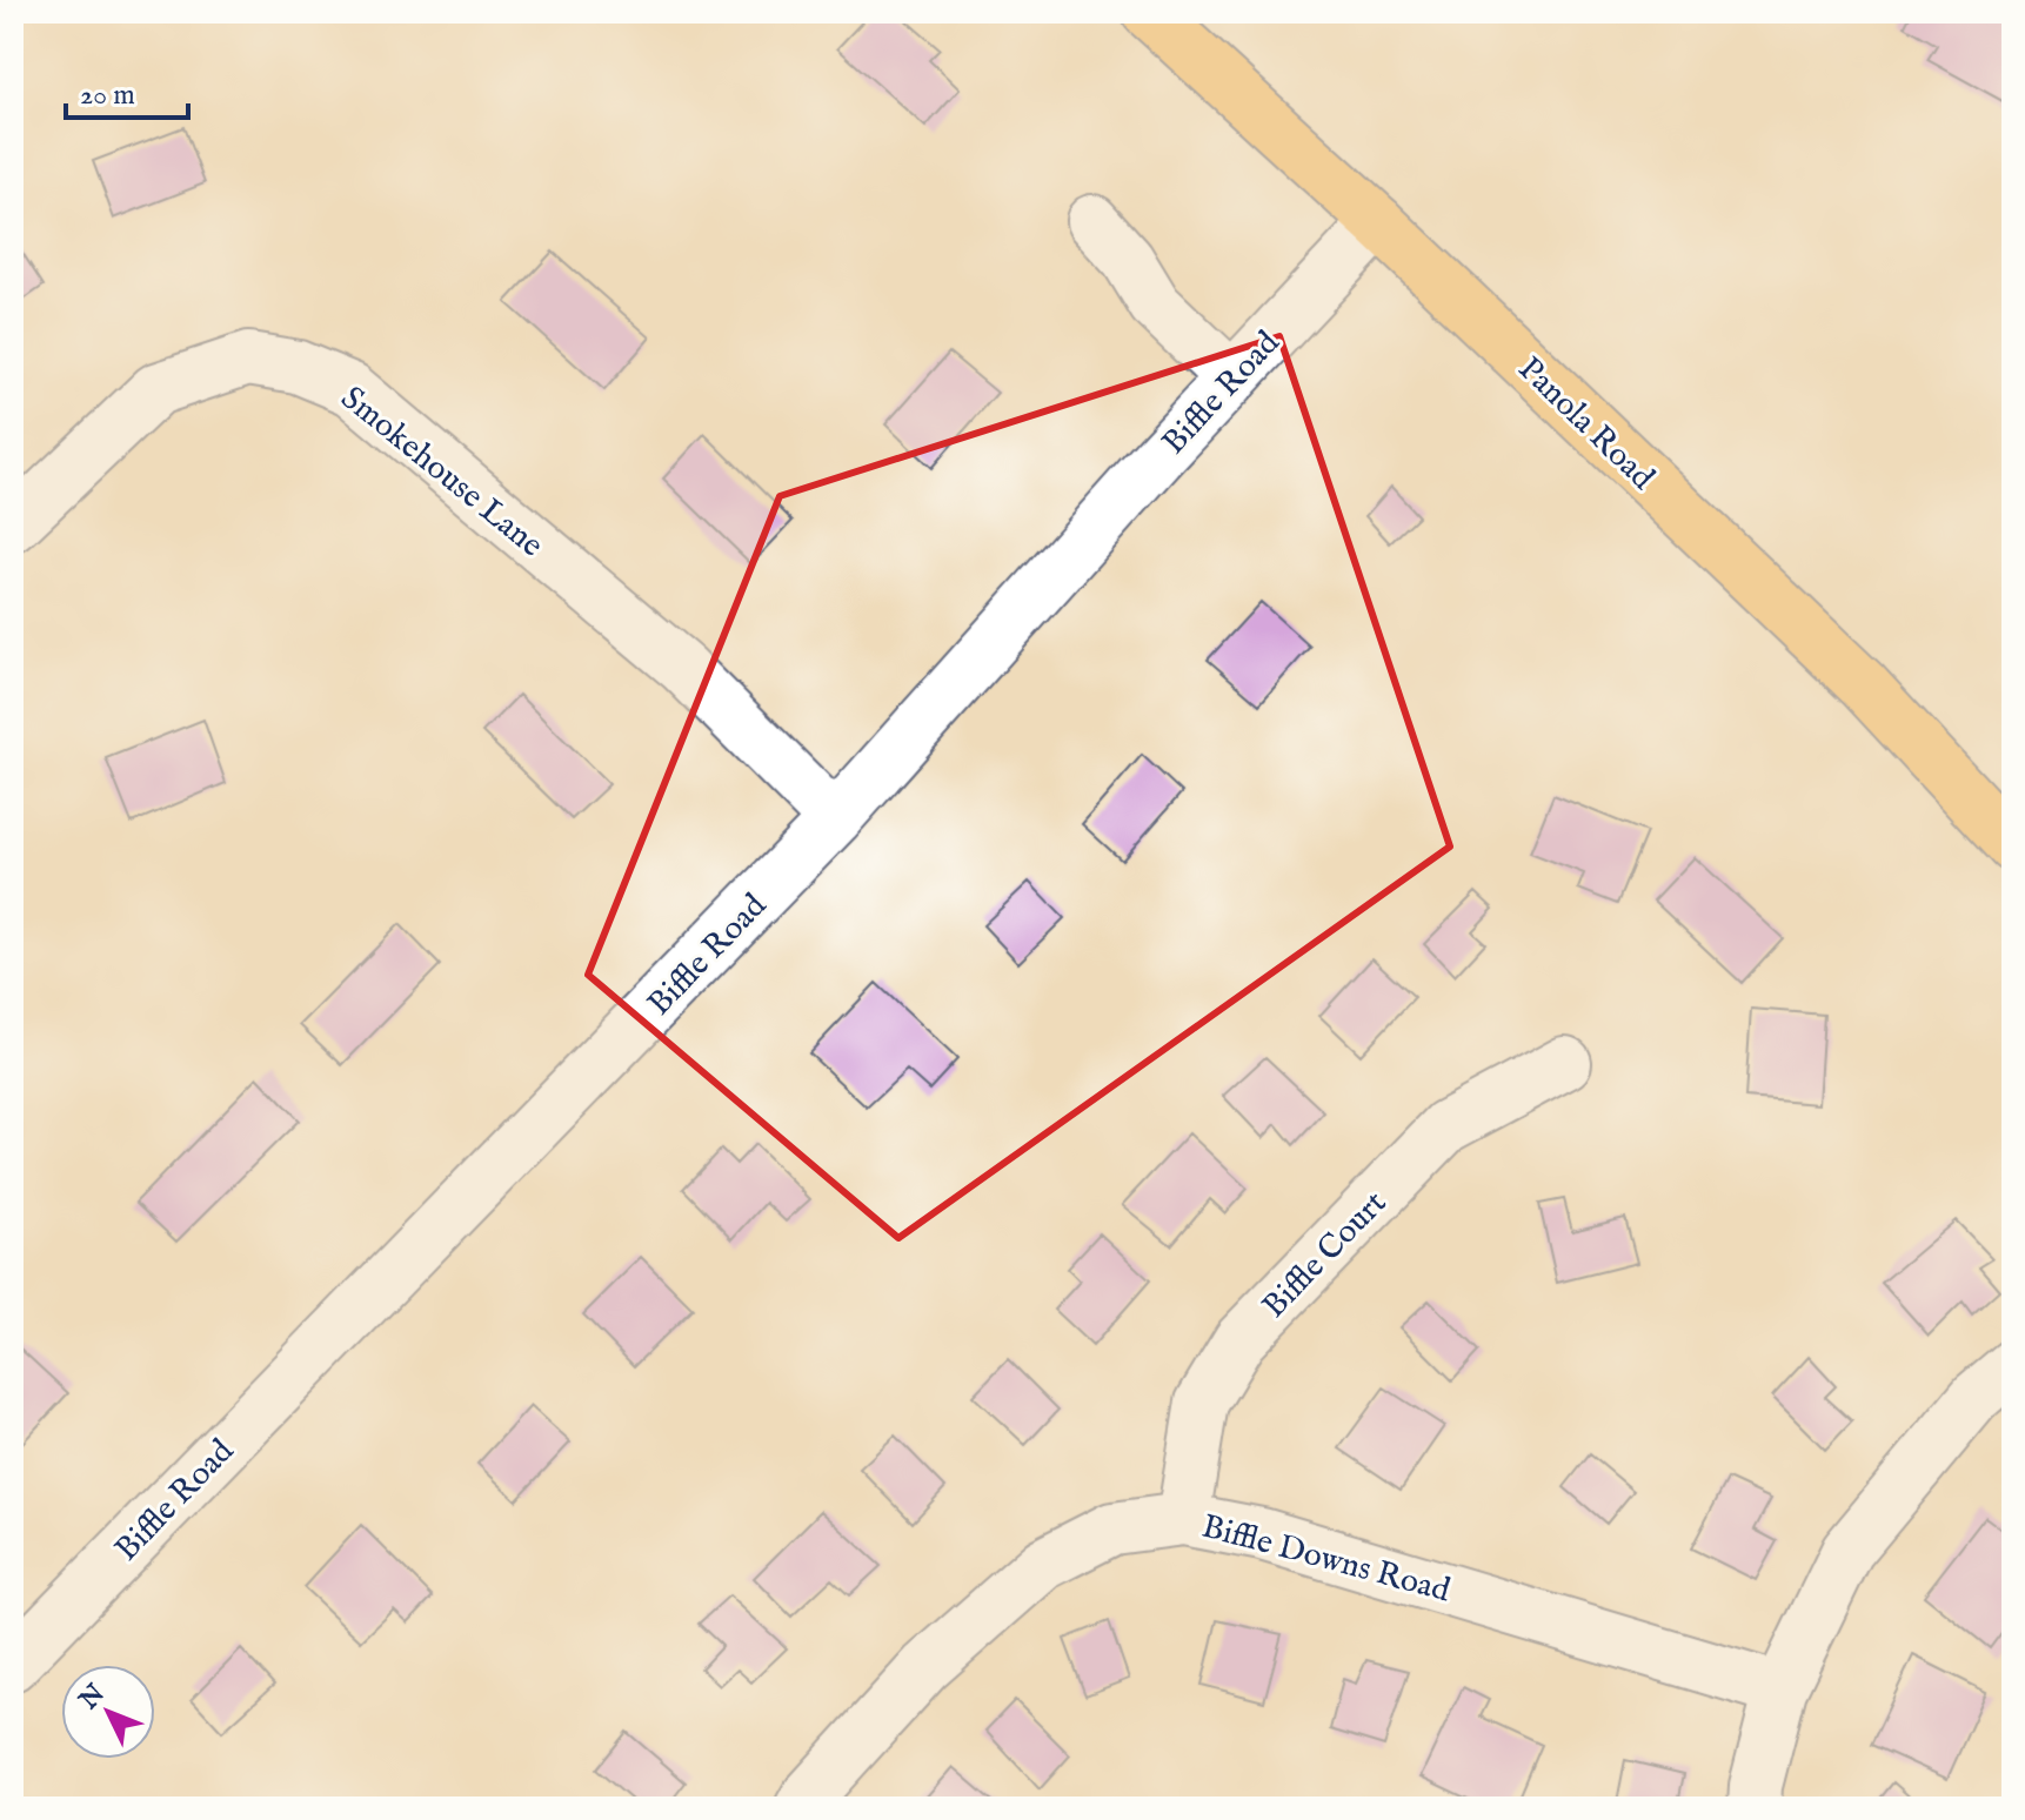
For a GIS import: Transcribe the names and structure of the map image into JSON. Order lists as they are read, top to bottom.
{
  "streets": {
    "main road": ["Panola Road"],
    "street": [
      "Biffle Road",
      "Smokehouse Lane",
      "Biffle Court",
      "Biffle Downs Road"
    ]
  },
  "crossings": [
    ["Biffle Road", "Panola Road"],
    ["Biffle Road", "Smokehouse Lane"],
    ["Biffle Court", "Biffle Downs Road"]
  ],
  "scale_bar": "20 m",
  "north": "top left"
}
